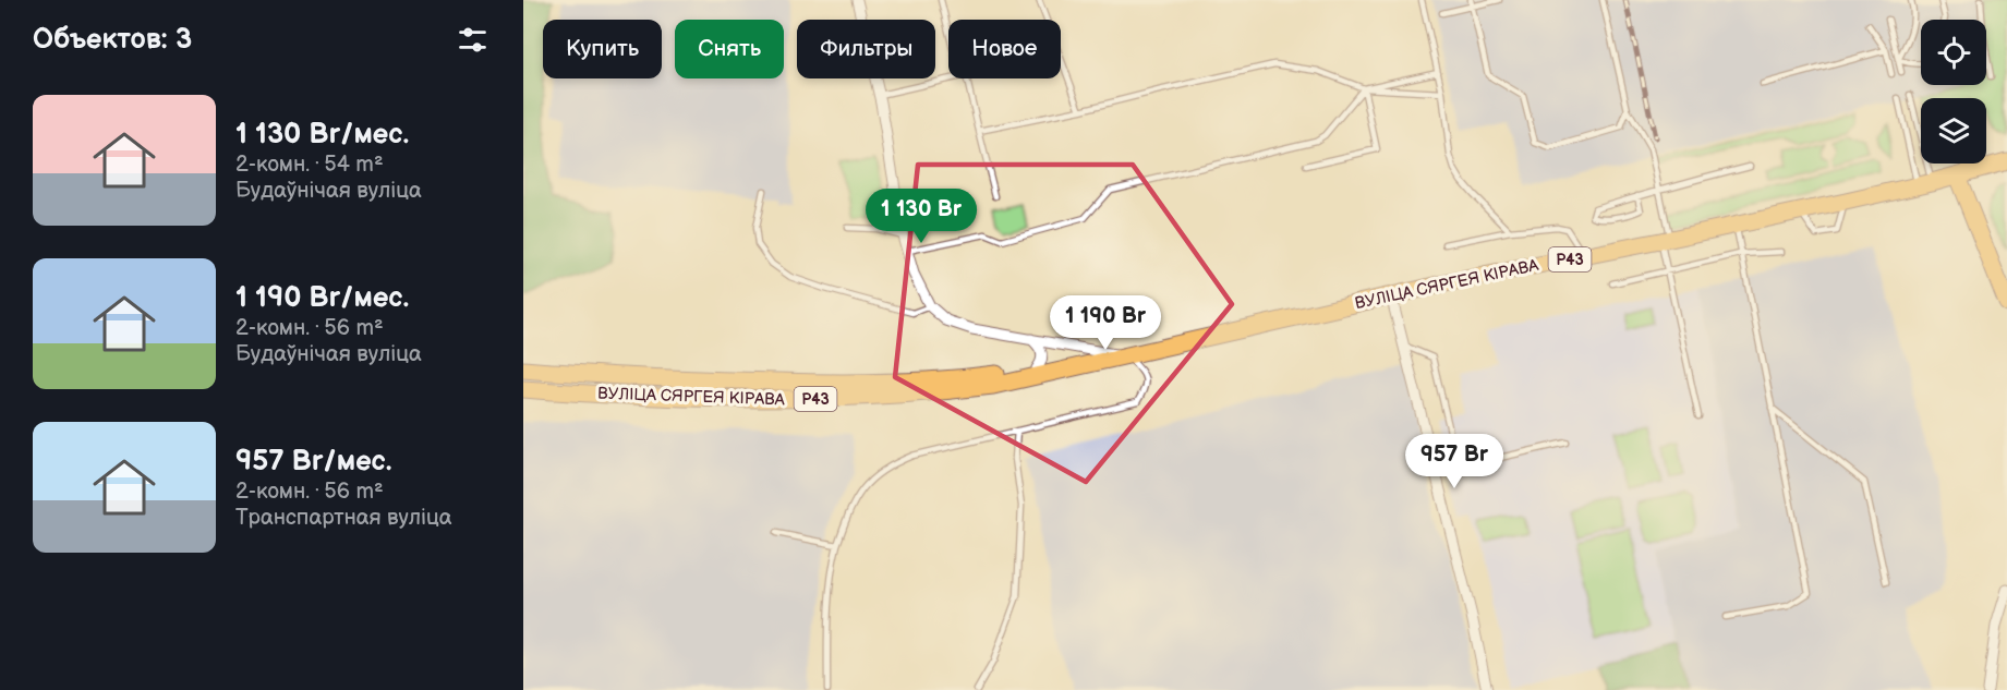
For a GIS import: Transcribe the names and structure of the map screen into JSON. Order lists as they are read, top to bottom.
{
  "streets": {
    "main road": ["Р43", "ВУЛІЦА СЯРГЕЯ КІРАВА"]
  },
  "page": {
    "heading": "Объектов: 3",
    "chip": [
      "Купить",
      "Снять",
      "Фильтры",
      "Новое"
    ],
    "list": [
      {
        "name": "1 130 Br/мес.",
        "note": "2-комн. · 54 m² · Будаўнічая вуліца"
      },
      {
        "name": "1 190 Br/мес.",
        "note": "2-комн. · 56 m² · Будаўнічая вуліца"
      },
      {
        "name": "957 Br/мес.",
        "note": "2-комн. · 56 m² · Транспартная вуліца"
      }
    ],
    "price": ["1 130 Br", "1 190 Br", "957 Br"]
  }
}
